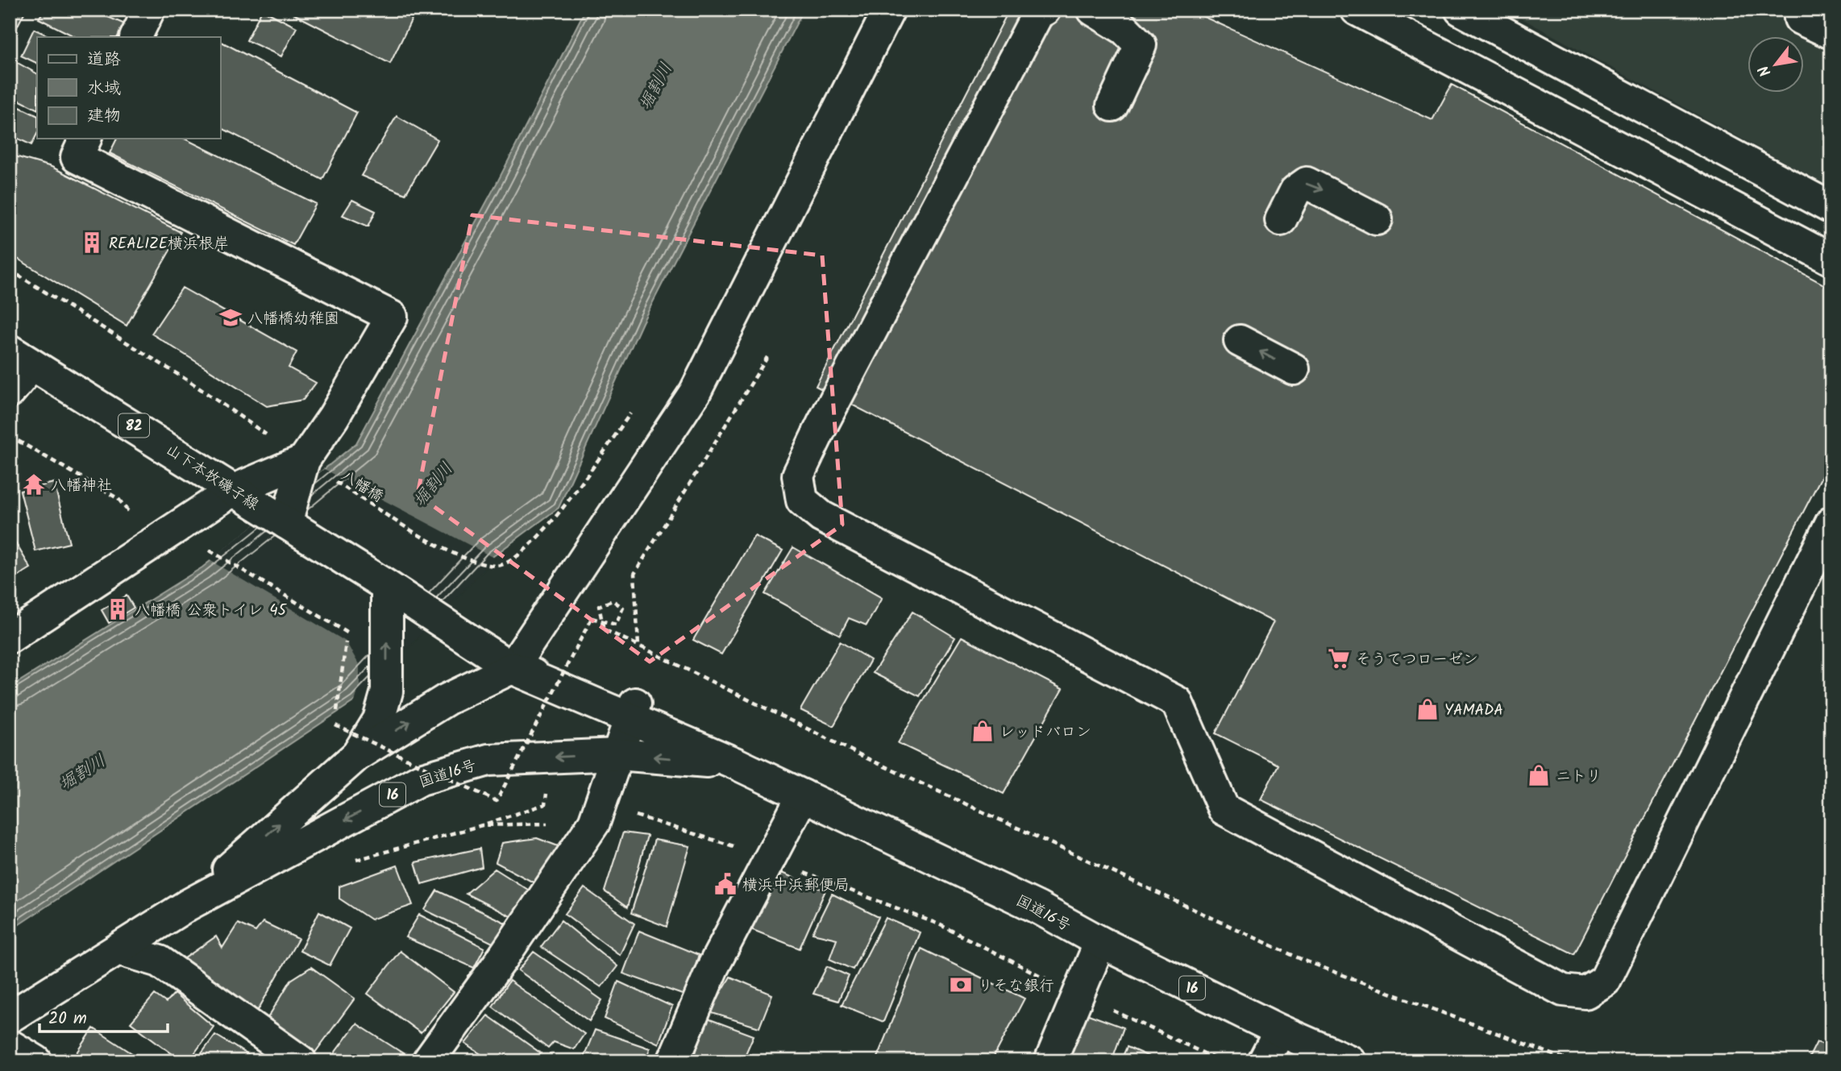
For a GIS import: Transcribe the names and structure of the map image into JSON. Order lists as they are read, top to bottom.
{
  "streets": {
    "main road": [
      "82",
      "山下本牧磯子線",
      "国道16号",
      "16"
    ],
    "path": ["八幡橋"]
  },
  "crossings": [
    ["山下本牧磯子線", "国道16号"]
  ],
  "water": ["堀割川"],
  "places": {
    "building": ["REALIZE横浜根岸", "八幡橋 公衆トイレ 45"],
    "school or university": ["八幡橋幼稚園"],
    "temple": ["八幡神社"],
    "supermarket": ["そうてつローゼン"],
    "shop": ["YAMADA", "レッドバロン", "ニトリ"],
    "public building": ["横浜中浜郵便局"],
    "bank": ["りそな銀行"]
  },
  "legend": ["道路", "水域", "建物"],
  "scale_bar": "20 m",
  "north": "bottom left"
}
